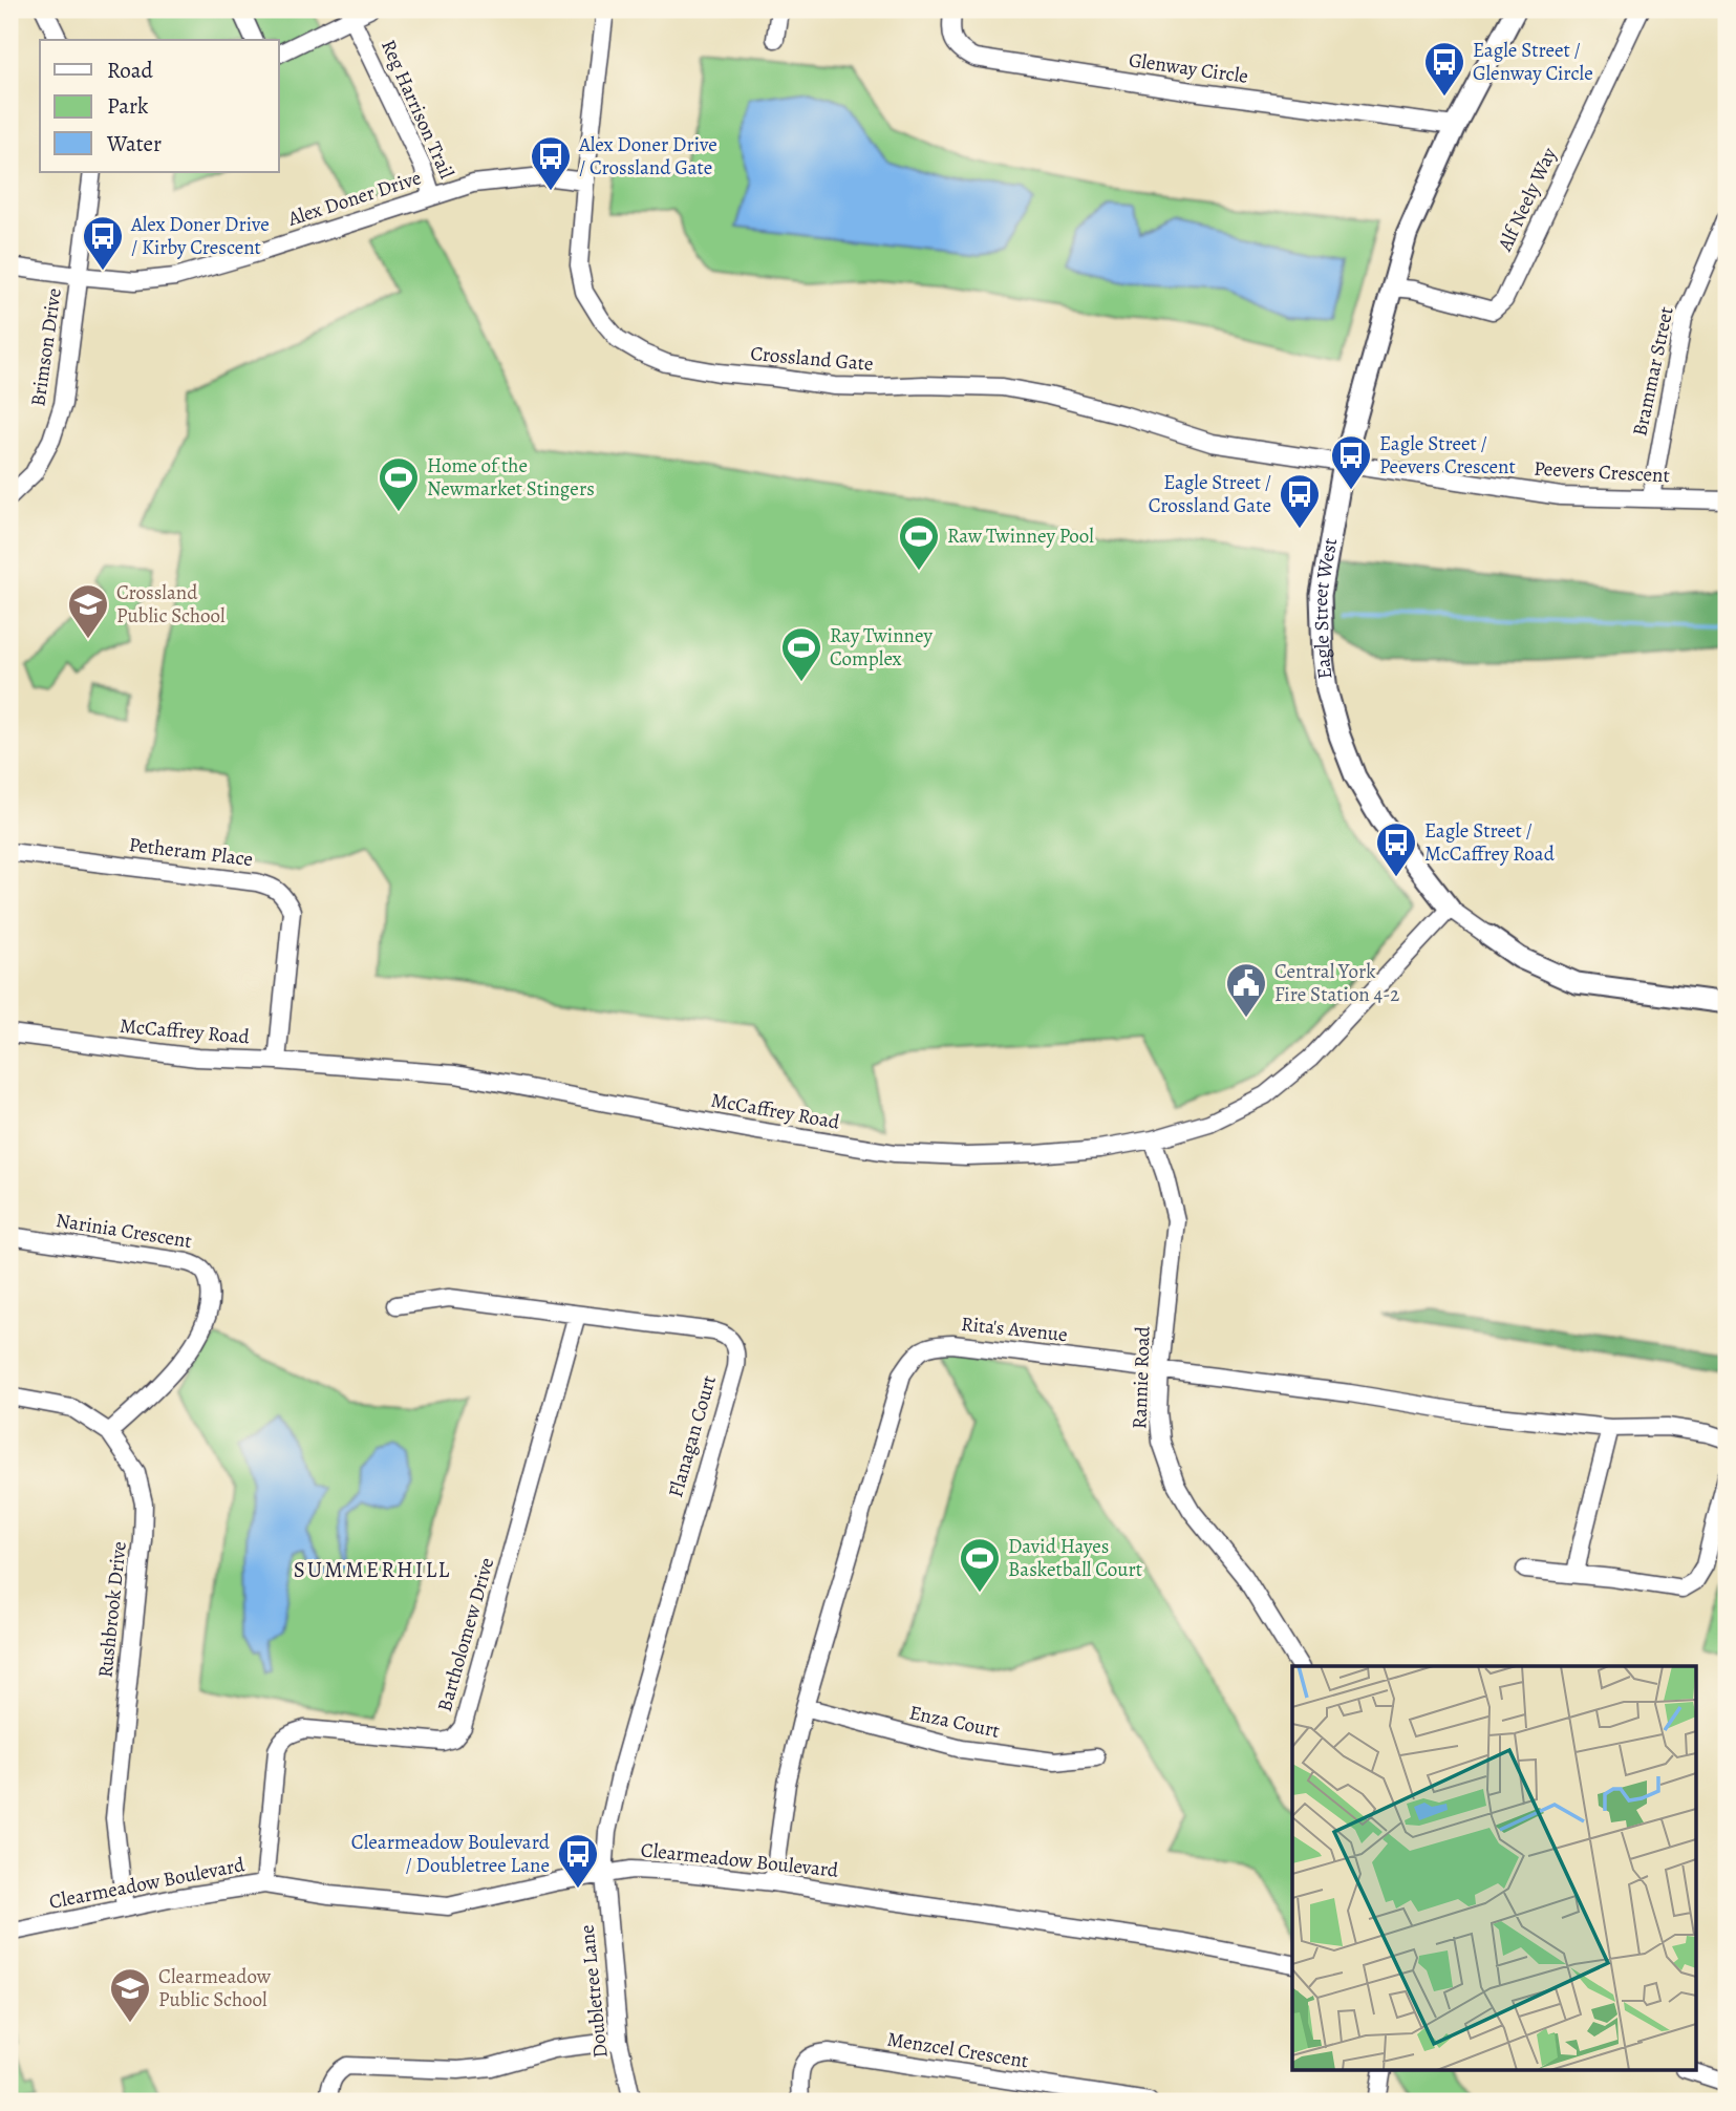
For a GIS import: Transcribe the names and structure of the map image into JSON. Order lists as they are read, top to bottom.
{
  "streets": {
    "main road": ["Eagle Street West"],
    "street": [
      "Glenway Circle",
      "Reg Harrison Trail",
      "Alex Doner Drive",
      "Alf Neely Way",
      "Brimson Drive",
      "Crossland Gate",
      "Brammar Street",
      "Peevers Crescent",
      "Petheram Place",
      "McCaffrey Road",
      "Narinia Crescent",
      "Rita's Avenue",
      "Rannie Road",
      "Flanagan Court",
      "Rushbrook Drive",
      "Bartholomew Drive",
      "Enza Court",
      "Clearmeadow Boulevard",
      "Doubletree Lane",
      "Menzcel Crescent"
    ]
  },
  "crossings": [
    ["Glenway Circle", "Eagle Street West"],
    ["Reg Harrison Trail", "Alex Doner Drive"],
    ["Alex Doner Drive", "Brimson Drive"],
    ["Alex Doner Drive", "Crossland Gate"],
    ["Alf Neely Way", "Eagle Street West"],
    ["Crossland Gate", "Peevers Crescent"],
    ["Crossland Gate", "Eagle Street West"],
    ["Brammar Street", "Peevers Crescent"],
    ["Peevers Crescent", "Eagle Street West"],
    ["Eagle Street West", "McCaffrey Road"],
    ["Petheram Place", "McCaffrey Road"],
    ["McCaffrey Road", "Rannie Road"],
    ["Narinia Crescent", "Rushbrook Drive"],
    ["Rita's Avenue", "Rannie Road"],
    ["Rita's Avenue", "Enza Court"],
    ["Rita's Avenue", "Clearmeadow Boulevard"],
    ["Flanagan Court", "Bartholomew Drive"],
    ["Flanagan Court", "Clearmeadow Boulevard"],
    ["Flanagan Court", "Doubletree Lane"],
    ["Rushbrook Drive", "Clearmeadow Boulevard"],
    ["Bartholomew Drive", "Clearmeadow Boulevard"],
    ["Clearmeadow Boulevard", "Doubletree Lane"]
  ],
  "districts": ["SUMMERHILL"],
  "places": {
    "bus stop": [
      "Eagle Street / Glenway Circle",
      "Alex Doner Drive / Crossland Gate",
      "Alex Doner Drive / Kirby Crescent",
      "Eagle Street / Peevers Crescent",
      "Eagle Street / Crossland Gate",
      "Eagle Street / McCaffrey Road",
      "Clearmeadow Boulevard / Doubletree Lane"
    ],
    "sports": [
      "Home of the Newmarket Stingers",
      "Raw Twinney Pool",
      "Ray Twinney Complex",
      "David Hayes Basketball Court"
    ],
    "school or university": ["Crossland Public School", "Clearmeadow Public School"],
    "public building": ["Central York Fire Station 4-2"]
  },
  "legend": ["Road", "Park", "Water"]
}
